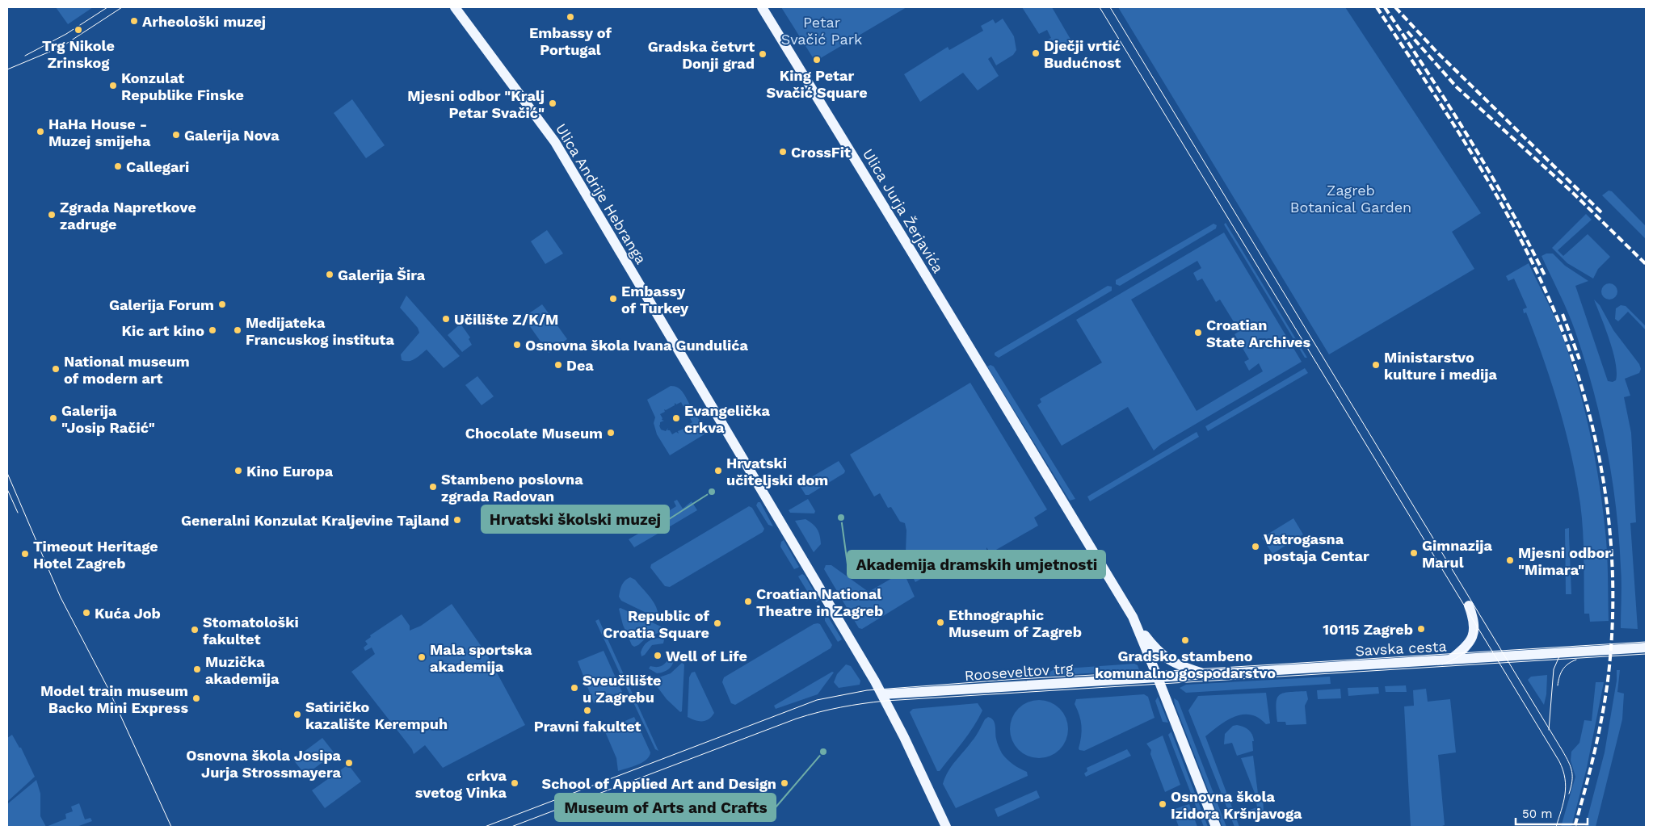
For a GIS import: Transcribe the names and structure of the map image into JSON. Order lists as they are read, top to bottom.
{
  "streets": {
    "main road": [
      "Ulica Andrije Hebranga",
      "Ulica Jurja Žerjavića",
      "Savska cesta",
      "Rooseveltov trg"
    ]
  },
  "crossings": [
    ["Ulica Andrije Hebranga", "Rooseveltov trg"],
    ["Savska cesta", "Rooseveltov trg"]
  ],
  "parks": ["Petar Svačić Park", "Zagreb Botanical Garden"],
  "places": [
    "Embassy of Portugal",
    "Arheološki muzej",
    "Trg Nikole Zrinskog",
    "Dječji vrtić Budućnost",
    "Gradska četvrt Donji grad",
    "King Petar Svačić Square",
    "Konzulat Republike Finske",
    "Mjesni odbor \"Kralj Petar Svačić\"",
    "HaHa House - Muzej smijeha",
    "Galerija Nova",
    "CrossFit",
    "Callegari",
    "Zgrada Napretkove zadruge",
    "Galerija Šira",
    "Embassy of Turkey",
    "Galerija Forum",
    "Učilište Z/K/M",
    "Kic art kino",
    "Medijateka Francuskog instituta",
    "Croatian State Archives",
    "Osnovna škola Ivana Gundulića",
    "Dea",
    "Ministarstvo kulture i medija",
    "National museum of modern art",
    "Galerija \"Josip Račić\"",
    "Evangelička crkva",
    "Chocolate Museum",
    "Kino Europa",
    "Hrvatski učiteljski dom",
    "Stambeno poslovna zgrada Radovan",
    "Hrvatski školski muzej",
    "Akademija dramskih umjetnosti",
    "Generalni Konzulat Kraljevine Tajland",
    "Vatrogasna postaja Centar",
    "Gimnazija Marul",
    "Timeout Heritage Hotel Zagreb",
    "Mjesni odbor \"Mimara\"",
    "Croatian National Theatre in Zagreb",
    "Kuća Job",
    "Ethnographic Museum of Zagreb",
    "Republic of Croatia Square",
    "10115 Zagreb",
    "Stomatološki fakultet",
    "Gradsko stambeno komunalno gospodarstvo",
    "Well of Life",
    "Mala sportska akademija",
    "Muzička akademija",
    "Sveučilište u Zagrebu",
    "Model train museum Backo Mini Express",
    "Pravni fakultet",
    "Satiričko kazalište Kerempuh",
    "Museum of Arts and Crafts",
    "Osnovna škola Josipa Jurja Strossmayera",
    "crkva svetog Vinka",
    "School of Applied Art and Design",
    "Osnovna škola Izidora Kršnjavoga"
  ],
  "scale_bar": "50 m"
}
